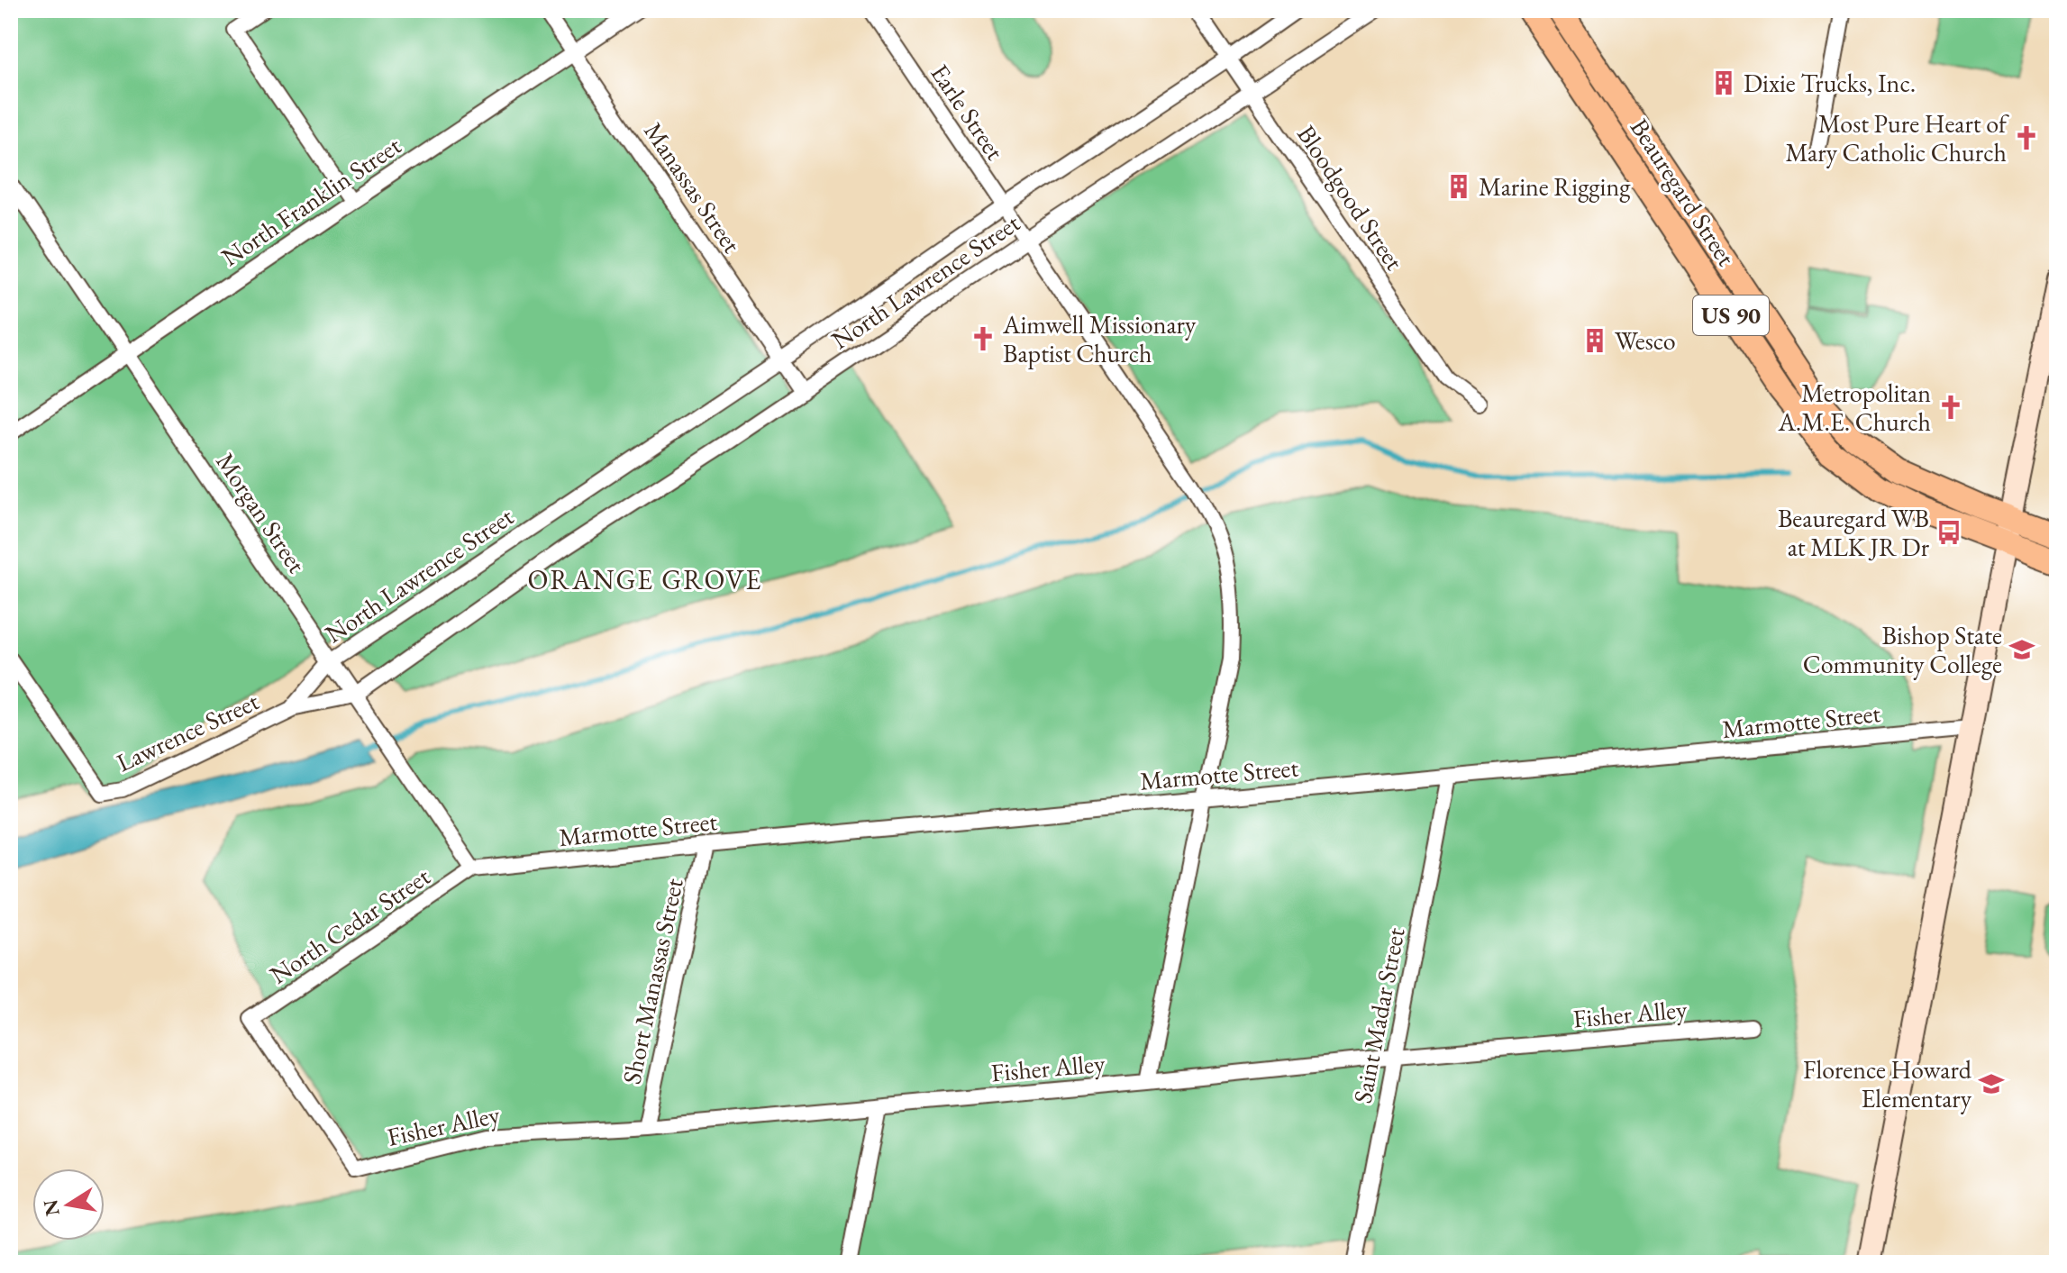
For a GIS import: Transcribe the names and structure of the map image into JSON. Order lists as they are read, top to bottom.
{
  "streets": {
    "main road": ["Beauregard Street", "US 90"],
    "street": [
      "Earle Street",
      "Manassas Street",
      "Bloodgood Street",
      "North Franklin Street",
      "North Lawrence Street",
      "Morgan Street",
      "Marmotte Street",
      "Lawrence Street",
      "North Cedar Street",
      "Short Manassas Street",
      "Fisher Alley",
      "Saint Madar Street"
    ]
  },
  "crossings": [
    ["Earle Street", "North Lawrence Street"],
    ["Earle Street", "Marmotte Street"],
    ["Earle Street", "Fisher Alley"],
    ["Manassas Street", "North Franklin Street"],
    ["Manassas Street", "North Lawrence Street"],
    ["Beauregard Street", "US 90"],
    ["Bloodgood Street", "North Lawrence Street"],
    ["North Franklin Street", "Morgan Street"],
    ["North Lawrence Street", "Morgan Street"],
    ["North Lawrence Street", "Lawrence Street"],
    ["Morgan Street", "Marmotte Street"],
    ["Morgan Street", "North Cedar Street"],
    ["Marmotte Street", "North Cedar Street"],
    ["Marmotte Street", "Short Manassas Street"],
    ["Marmotte Street", "Saint Madar Street"],
    ["North Cedar Street", "Fisher Alley"],
    ["Short Manassas Street", "Fisher Alley"],
    ["Fisher Alley", "Saint Madar Street"]
  ],
  "districts": ["ORANGE GROVE"],
  "places": {
    "building": ["Dixie Trucks, Inc.", "Marine Rigging", "Wesco"],
    "church": ["Most Pure Heart of Mary Catholic Church", "Aimwell Missionary Baptist Church", "Metropolitan A.M.E. Church"],
    "bus stop": ["Beauregard WB at MLK JR Dr"],
    "school or university": ["Bishop State Community College", "Florence Howard Elementary"]
  },
  "north": "left"
}
